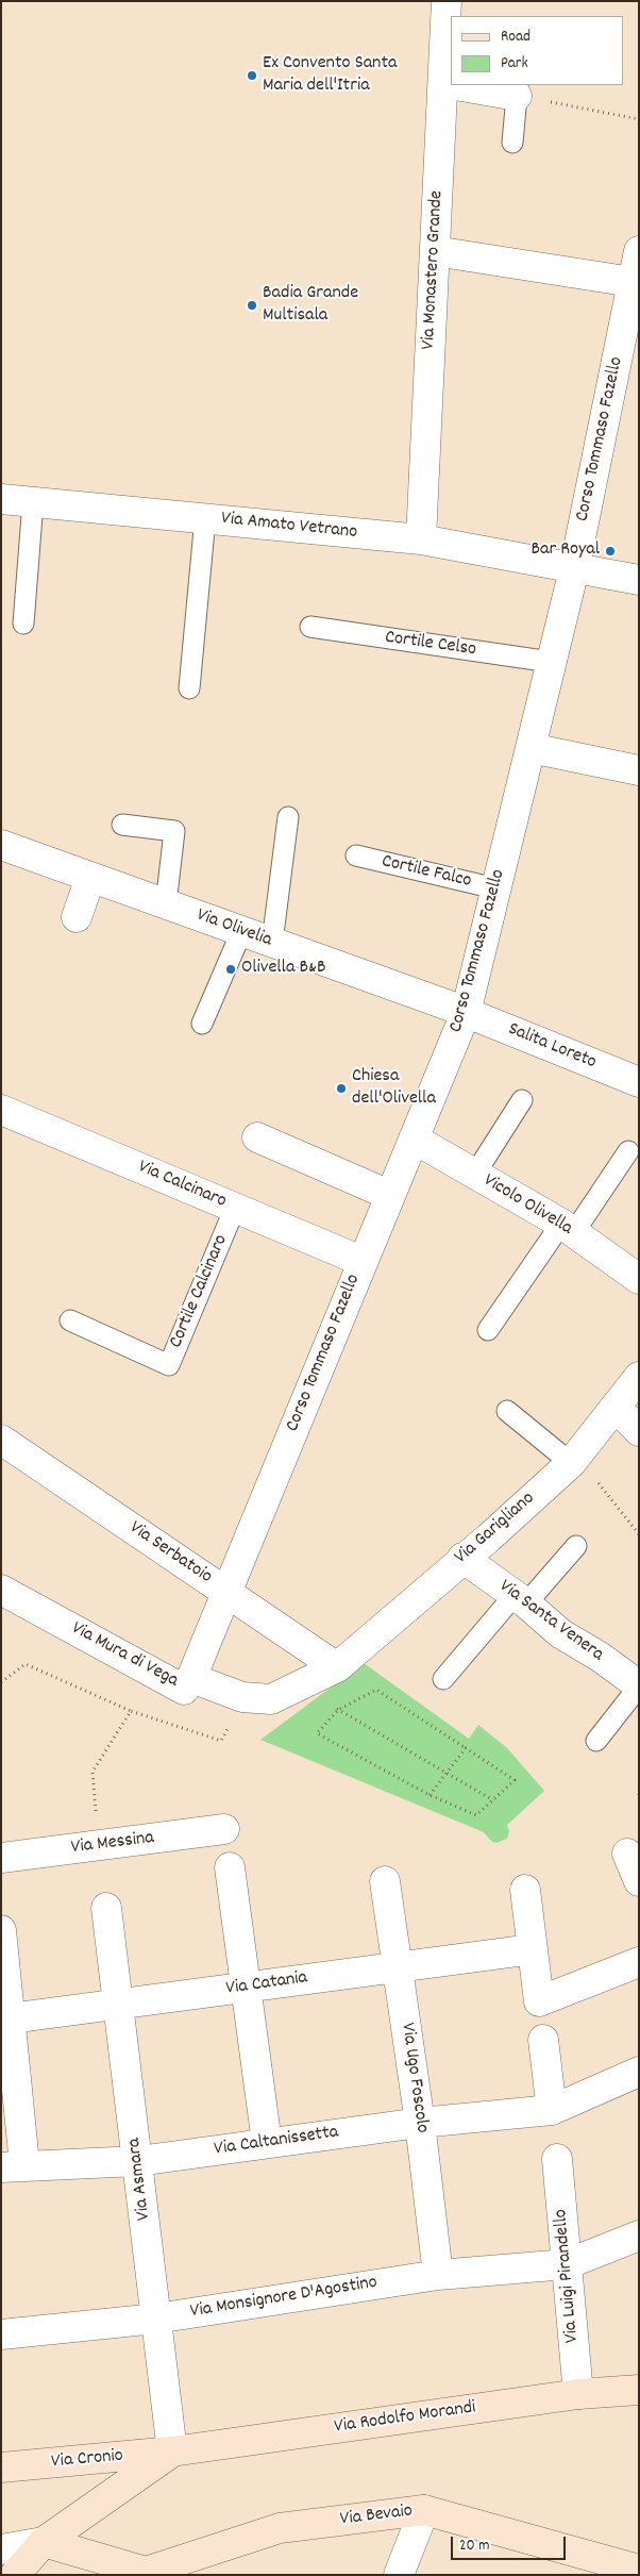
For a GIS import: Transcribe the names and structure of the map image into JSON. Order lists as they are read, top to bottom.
{
  "streets": {
    "street": [
      "Via Monastero Grande",
      "Corso Tommaso Fazello",
      "Via Amato Vetrano",
      "Via Olivelia",
      "Salita Loreto",
      "Via Calcinaro",
      "Vicolo Olivella",
      "Via Garigliano",
      "Via Serbatoio",
      "Via Santa Venera",
      "Via Mura di Vega",
      "Via Messina",
      "Via Catania",
      "Via Ugo Foscolo",
      "Via Caltanissetta",
      "Via Asmara",
      "Via Luigi Pirandello",
      "Via Monsignore D'Agostino",
      "Via Rodolfo Morandi",
      "Via Cronio",
      "Via Bevaio"
    ],
    "lane": ["Cortile Celso", "Cortile Falco", "Cortile Calcinaro"]
  },
  "crossings": [
    ["Via Monastero Grande", "Via Amato Vetrano"],
    ["Corso Tommaso Fazello", "Via Amato Vetrano"],
    ["Corso Tommaso Fazello", "Cortile Celso"],
    ["Corso Tommaso Fazello", "Cortile Falco"],
    ["Corso Tommaso Fazello", "Via Olivelia"],
    ["Corso Tommaso Fazello", "Salita Loreto"],
    ["Corso Tommaso Fazello", "Via Calcinaro"],
    ["Corso Tommaso Fazello", "Vicolo Olivella"],
    ["Corso Tommaso Fazello", "Via Serbatoio"],
    ["Corso Tommaso Fazello", "Via Mura di Vega"],
    ["Via Olivelia", "Salita Loreto"],
    ["Via Calcinaro", "Cortile Calcinaro"],
    ["Via Garigliano", "Via Serbatoio"],
    ["Via Garigliano", "Via Santa Venera"],
    ["Via Garigliano", "Via Mura di Vega"],
    ["Via Serbatoio", "Via Mura di Vega"],
    ["Via Catania", "Via Ugo Foscolo"],
    ["Via Catania", "Via Asmara"],
    ["Via Ugo Foscolo", "Via Caltanissetta"],
    ["Via Ugo Foscolo", "Via Monsignore D'Agostino"],
    ["Via Caltanissetta", "Via Asmara"],
    ["Via Asmara", "Via Monsignore D'Agostino"],
    ["Via Asmara", "Via Rodolfo Morandi"],
    ["Via Asmara", "Via Cronio"],
    ["Via Luigi Pirandello", "Via Monsignore D'Agostino"],
    ["Via Luigi Pirandello", "Via Rodolfo Morandi"],
    ["Via Rodolfo Morandi", "Via Cronio"]
  ],
  "places": [
    "Ex Convento Santa Maria dell'Itria",
    "Badia Grande Multisala",
    "Bar Royal",
    "Olivella B&B",
    "Chiesa dell'Olivella"
  ],
  "legend": ["Road", "Park"],
  "scale_bar": "20 m"
}
